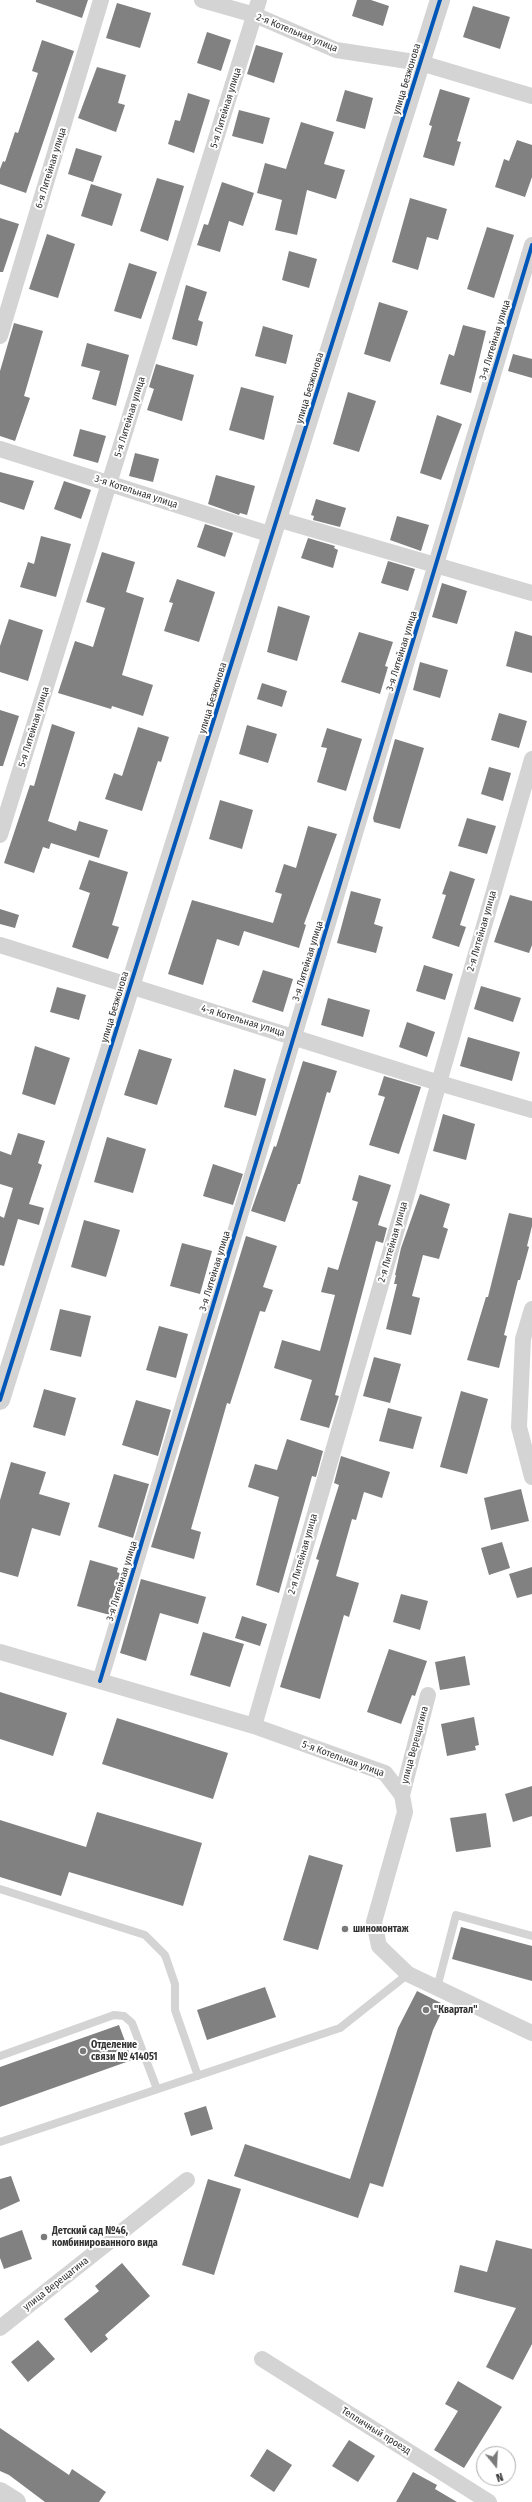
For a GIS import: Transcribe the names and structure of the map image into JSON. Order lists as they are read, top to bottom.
{
  "streets": {
    "street": [
      "2-я Котельная улица",
      "улица Безжонова",
      "5-я Литейная улица",
      "6-я Литейная улица",
      "3-я Литейная улица",
      "3-я Котельная улица",
      "2-я Литейная улица",
      "4-я Котельная улица",
      "улица Верещагина",
      "5-я Котельная улица",
      "Тепличный проезд"
    ]
  },
  "crossings": [
    ["2-я Котельная улица", "улица Безжонова"],
    ["2-я Котельная улица", "5-я Литейная улица"],
    ["улица Безжонова", "3-я Котельная улица"],
    ["улица Безжонова", "4-я Котельная улица"],
    ["5-я Литейная улица", "3-я Котельная улица"],
    ["3-я Литейная улица", "3-я Котельная улица"],
    ["3-я Литейная улица", "4-я Котельная улица"],
    ["3-я Литейная улица", "5-я Котельная улица"],
    ["2-я Литейная улица", "4-я Котельная улица"],
    ["2-я Литейная улица", "5-я Котельная улица"],
    ["улица Верещагина", "5-я Котельная улица"]
  ],
  "places": [
    "шиномонтаж",
    "\"Квартал\"",
    "Отделение связи № 414051",
    "Детский сад №46, комбинированного вида"
  ],
  "north": "bottom"
}
